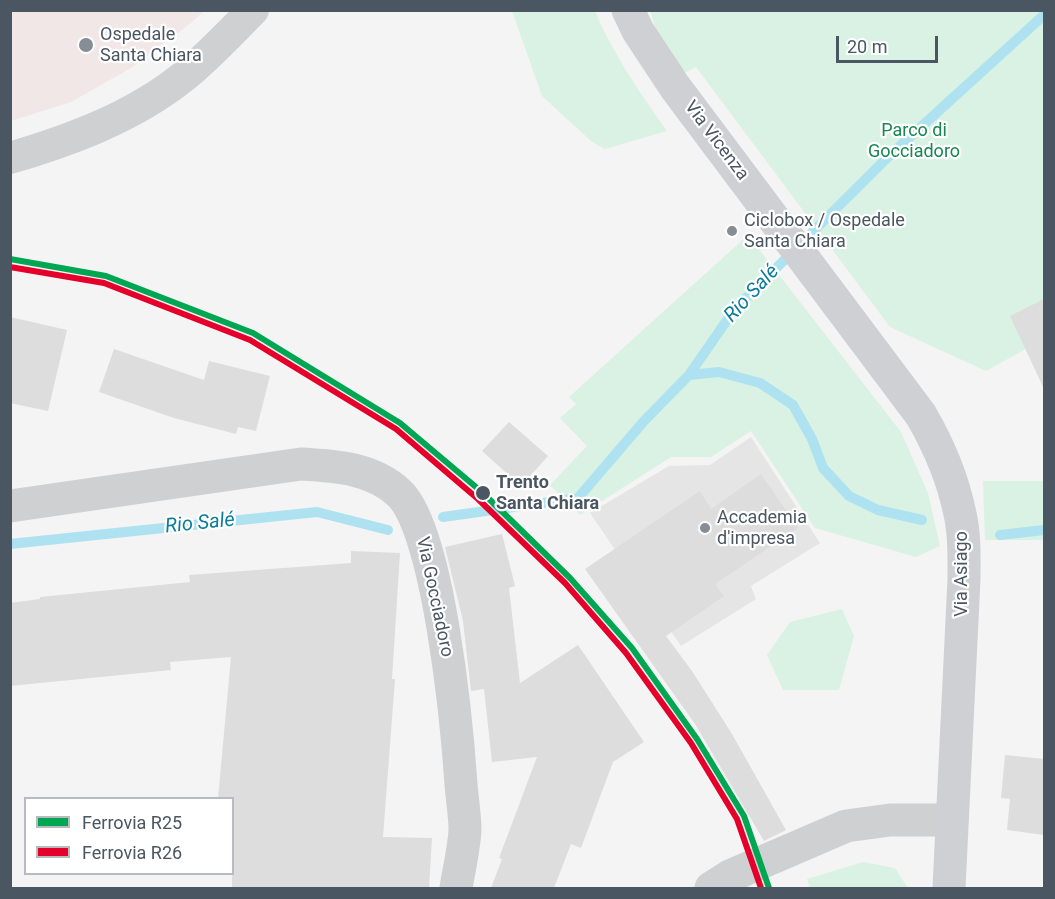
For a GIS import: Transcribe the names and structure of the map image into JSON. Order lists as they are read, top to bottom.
{
  "streets": {
    "main road": ["Via Vicenza", "Via Asiago"],
    "street": ["Via Gocciadoro"]
  },
  "crossings": [
    ["Via Vicenza", "Via Asiago"]
  ],
  "water": ["Rio Salé"],
  "parks": ["Parco di Gocciadoro"],
  "places": [
    "Ospedale Santa Chiara",
    "Ciclobox / Ospedale Santa Chiara",
    "Trento Santa Chiara",
    "Accademia d'impresa"
  ],
  "lines": ["rail line R25", "rail line R26"],
  "legend": ["Ferrovia R25", "Ferrovia R26"],
  "scale_bar": "20 m"
}
